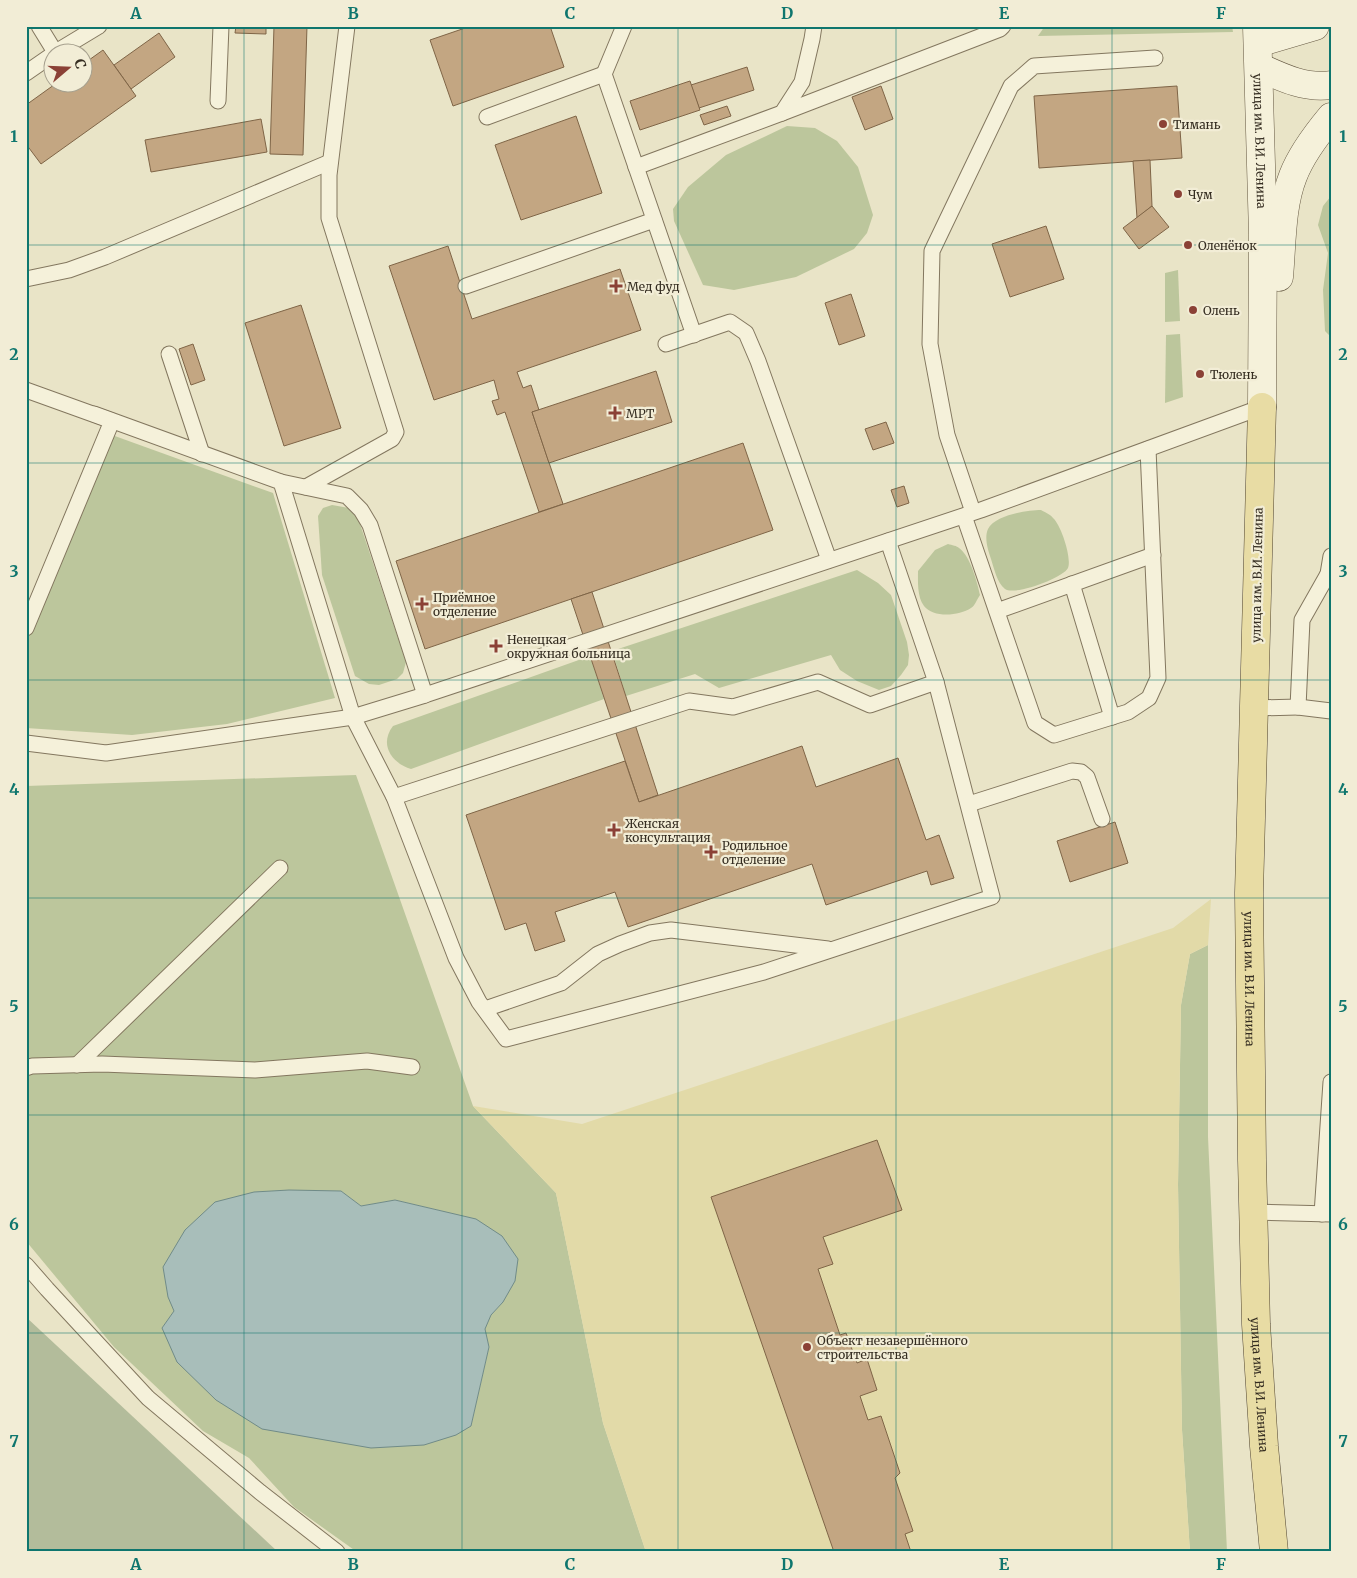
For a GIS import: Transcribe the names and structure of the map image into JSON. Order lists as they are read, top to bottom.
{
  "streets": {
    "main road": ["улица им. В.И. Ленина"]
  },
  "places": {
    "other": [
      "Тимань",
      "Чум",
      "Оленёнок",
      "Олень",
      "Тюлень",
      "Объект незавершённого строительства"
    ],
    "health": [
      "Мед фуд",
      "МРТ",
      "Приёмное отделение",
      "Ненецкая окружная больница",
      "Женская консультация",
      "Родильное отделение"
    ]
  },
  "north": "right",
  "grid": {
    "columns": [
      "A",
      "B",
      "C",
      "D",
      "E",
      "F"
    ],
    "rows": [
      "1",
      "2",
      "3",
      "4",
      "5",
      "6",
      "7"
    ]
  }
}
